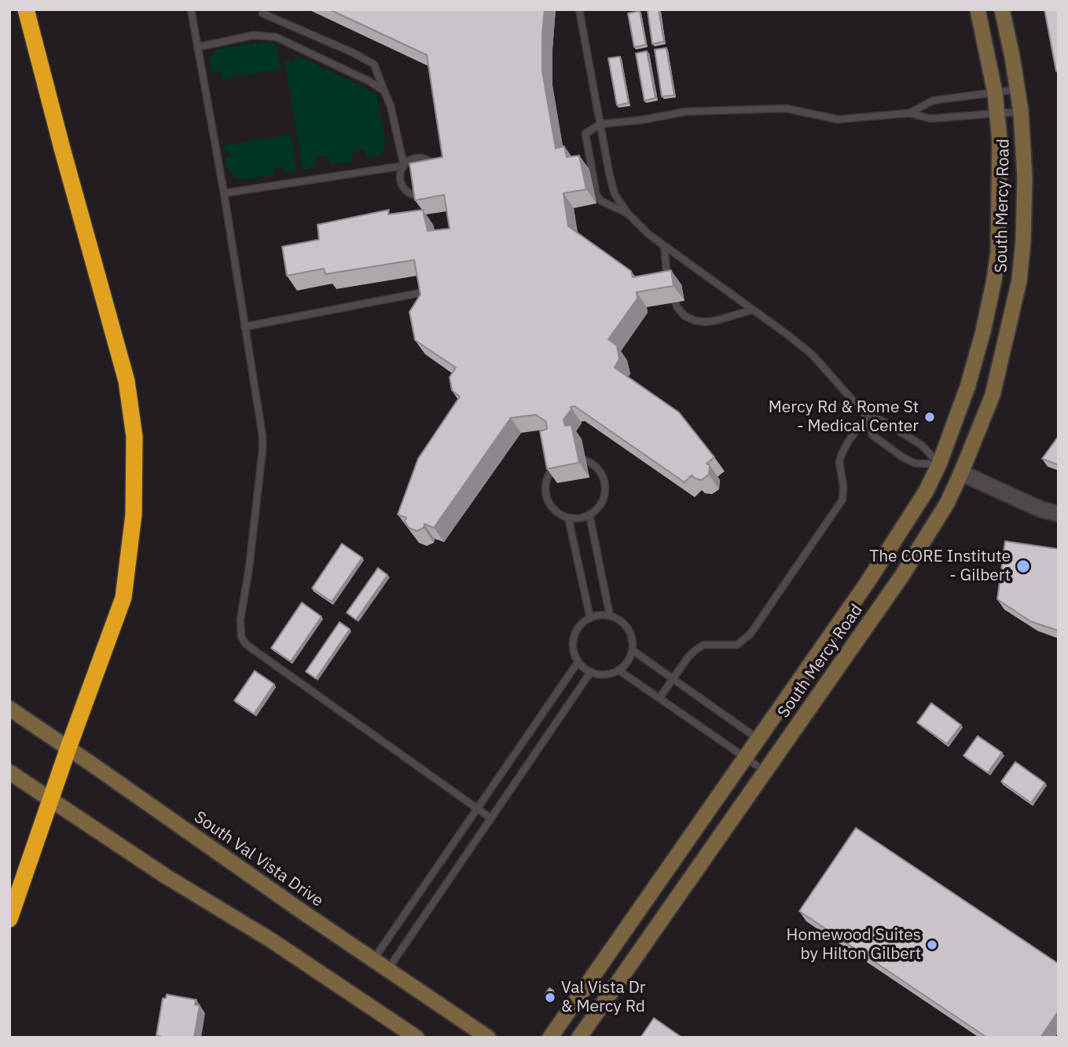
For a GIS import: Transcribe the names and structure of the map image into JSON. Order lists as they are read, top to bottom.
{
  "streets": {
    "main road": ["South Mercy Road", "South Val Vista Drive"]
  },
  "places": [
    "Mercy Rd & Rome St - Medical Center",
    "The CORE Institute - Gilbert",
    "Homewood Suites by Hilton Gilbert",
    "Val Vista Dr & Mercy Rd"
  ]
}
